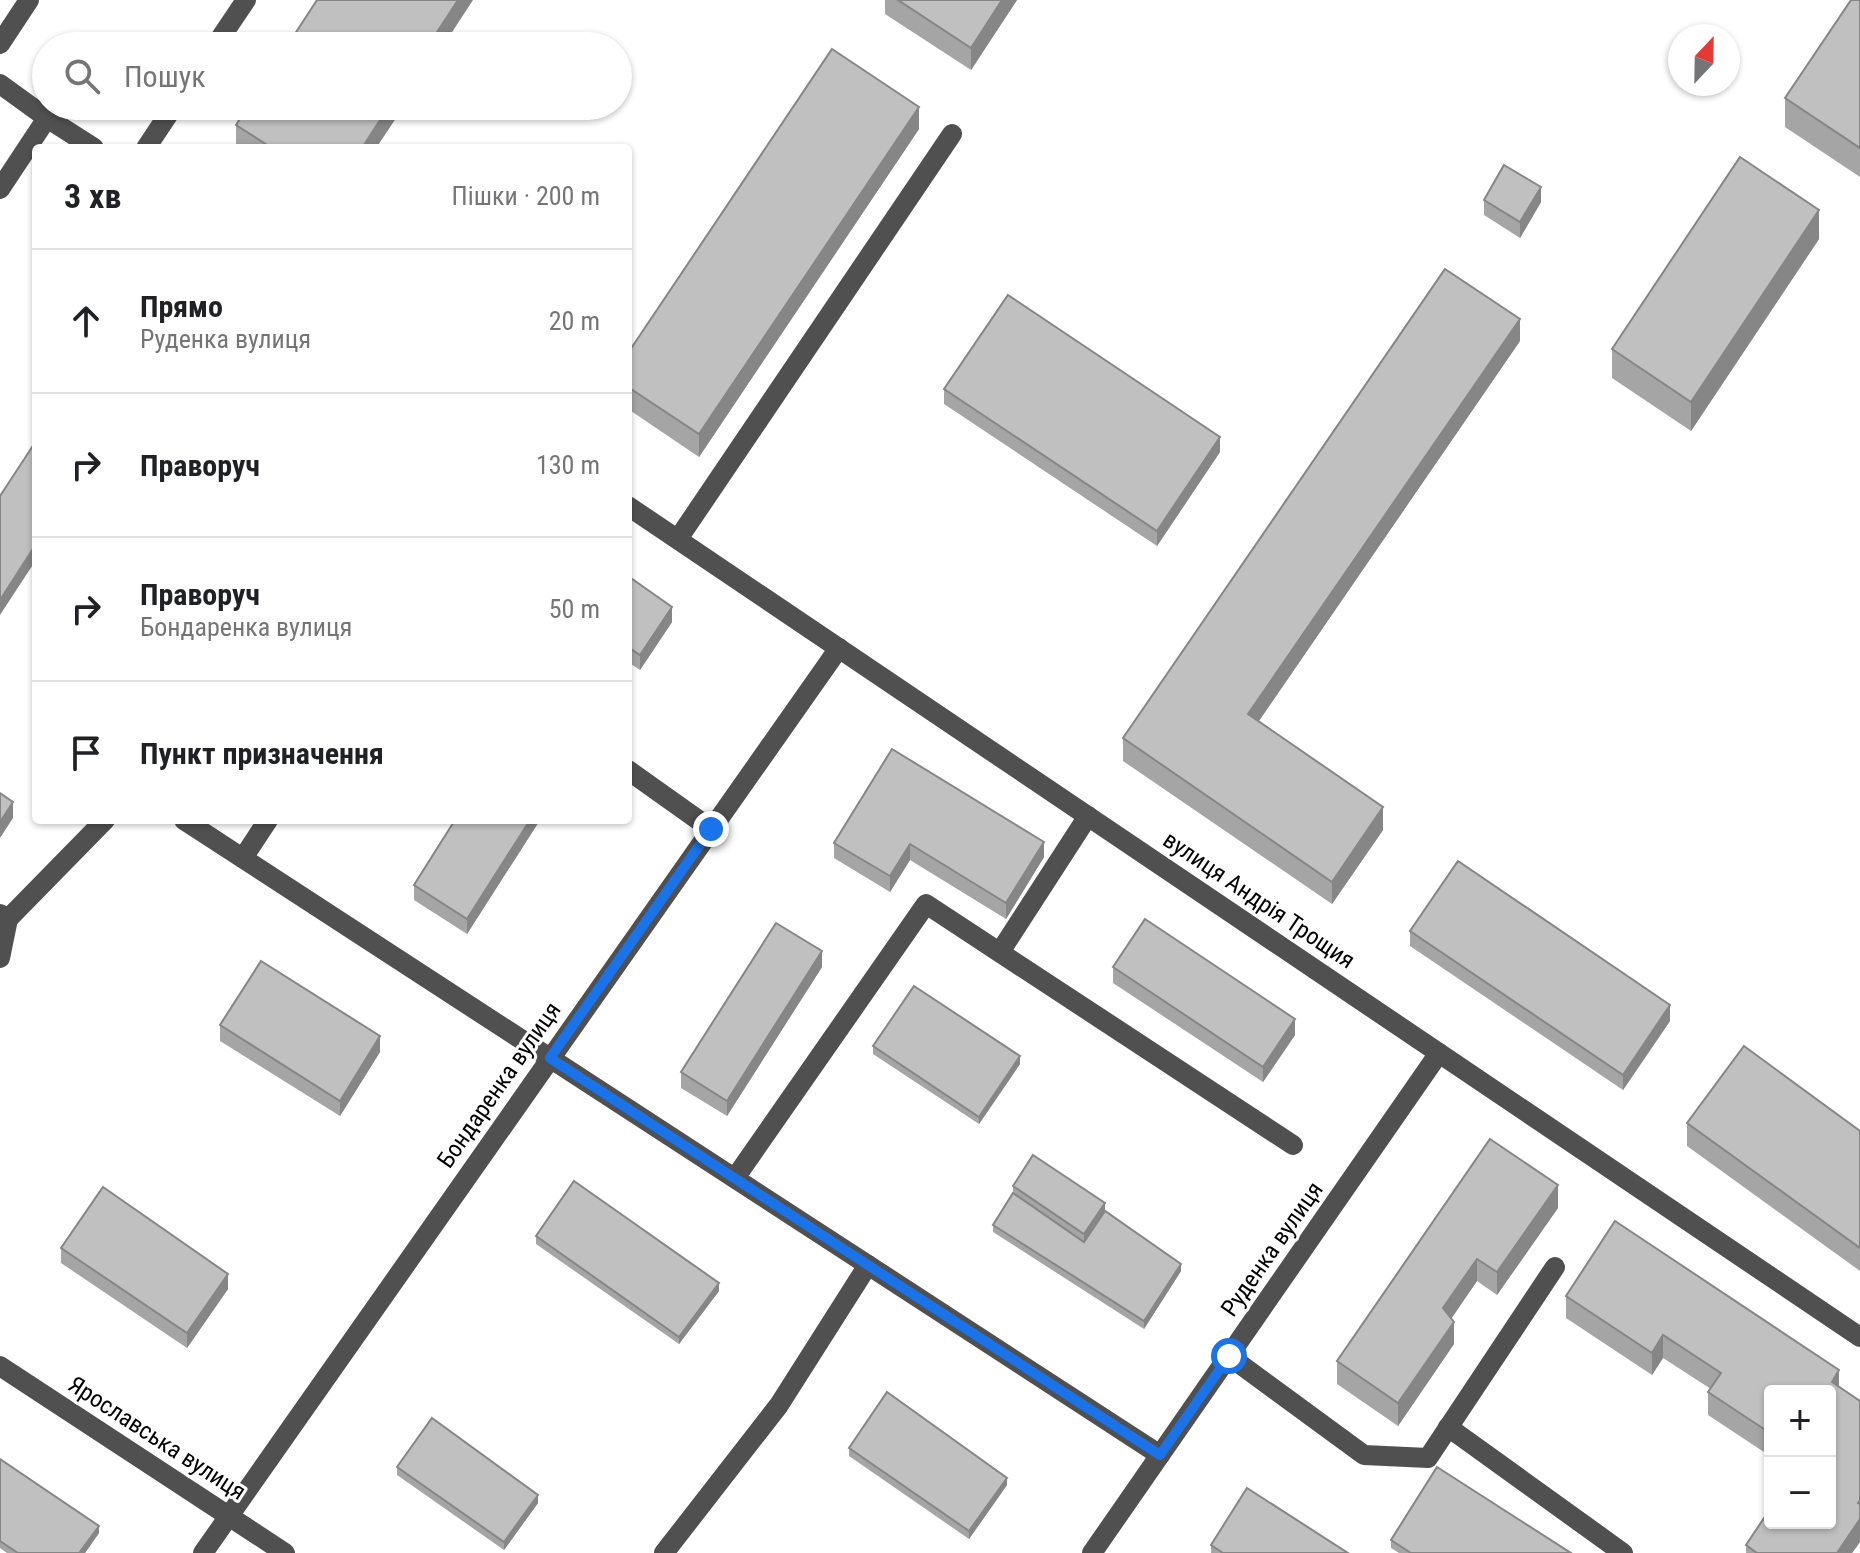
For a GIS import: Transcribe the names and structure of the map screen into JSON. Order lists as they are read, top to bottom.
{
  "streets": {
    "street": [
      "вулиця Андрія Трощия",
      "Бондаренка вулиця",
      "Руденка вулиця",
      "Ярославська вулиця"
    ]
  },
  "crossings": [
    ["вулиця Андрія Трощия", "Бондаренка вулиця"],
    ["вулиця Андрія Трощия", "Руденка вулиця"],
    ["Бондаренка вулиця", "Ярославська вулиця"]
  ],
  "north": "top",
  "page": {
    "search": "Пошук",
    "heading": ["3 хв", "Пішки · 200 m"],
    "list": [
      ["Прямо", "Руденка вулиця", "20 m"],
      ["Праворуч", "130 m"],
      ["Праворуч", "Бондаренка вулиця", "50 m"],
      "Пункт призначення"
    ],
    "map_buttons": ["+", "−"]
  }
}
